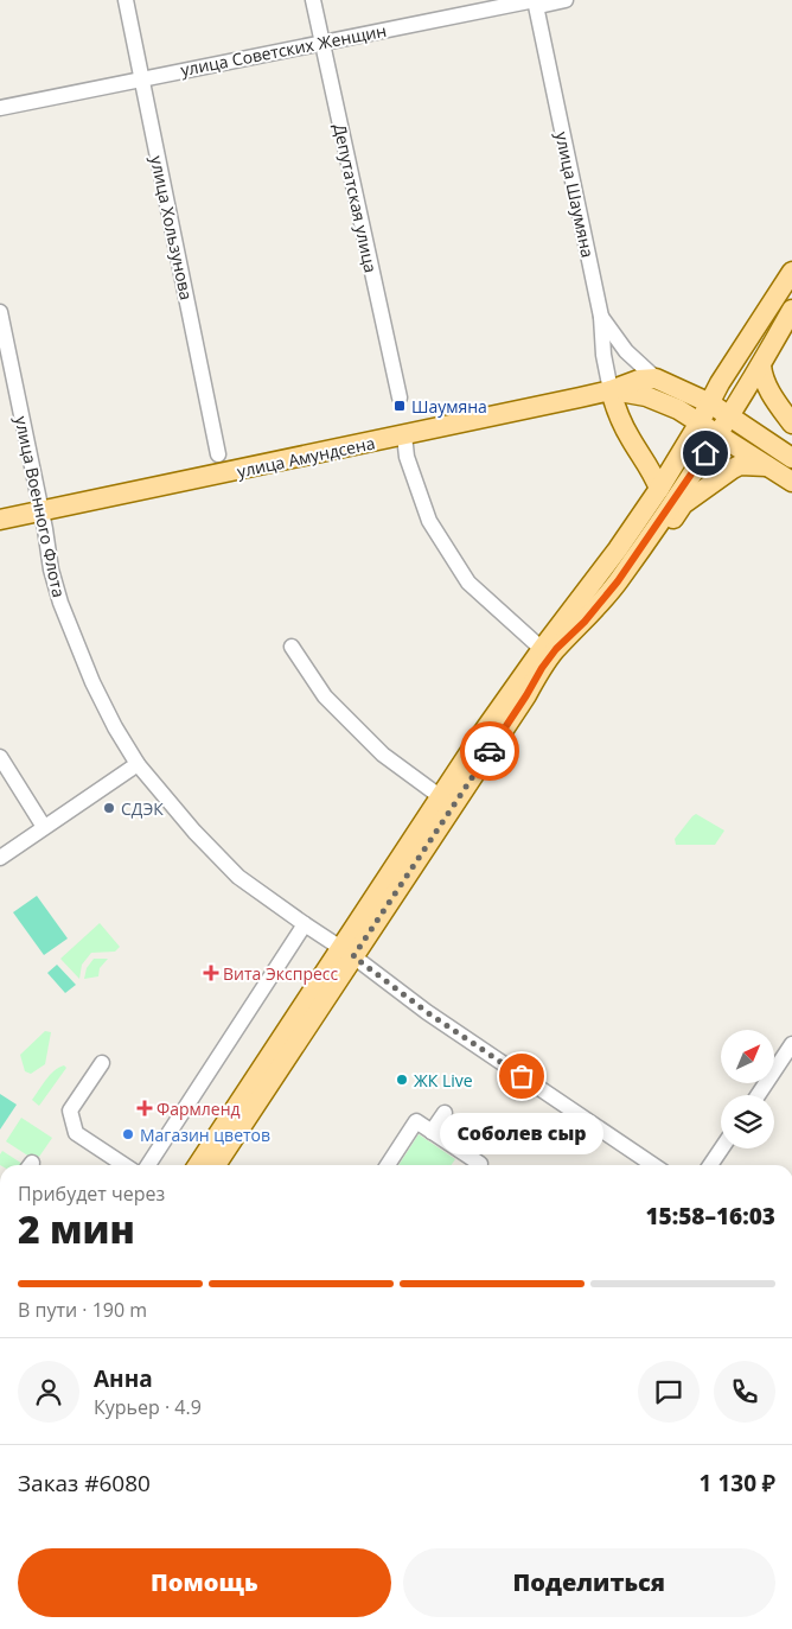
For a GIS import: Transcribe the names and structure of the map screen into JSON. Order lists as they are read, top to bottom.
{
  "streets": {
    "main road": ["улица Амундсена"],
    "street": [
      "улица Советских Женщин",
      "улица Шаумяна",
      "Депутатская улица",
      "улица Хользунова",
      "улица Военного Флота"
    ]
  },
  "crossings": [
    ["улица Советских Женщин", "улица Шаумяна"],
    ["улица Советских Женщин", "Депутатская улица"],
    ["улица Советских Женщин", "улица Хользунова"],
    ["улица Шаумяна", "улица Амундсена"],
    ["улица Амундсена", "улица Военного Флота"]
  ],
  "places": {
    "transit": ["Шаумяна"],
    "other": [
      "СДЭК",
      "Соболев сыр",
      "ЖК Live",
      "Магазин цветов"
    ],
    "health": ["Вита Экспресс", "Фармленд"]
  },
  "north": "top right",
  "page": {
    "bubble": "Соболев сыр",
    "heading": ["2 мин", "Прибудет через", "15:58–16:03"],
    "panel": [
      "Анна",
      "Курьер · 4.9",
      "Заказ #6080",
      "1 130 ₽"
    ],
    "bar": "В пути · 190 m",
    "buttons": ["Помощь", "Поделиться"]
  }
}
